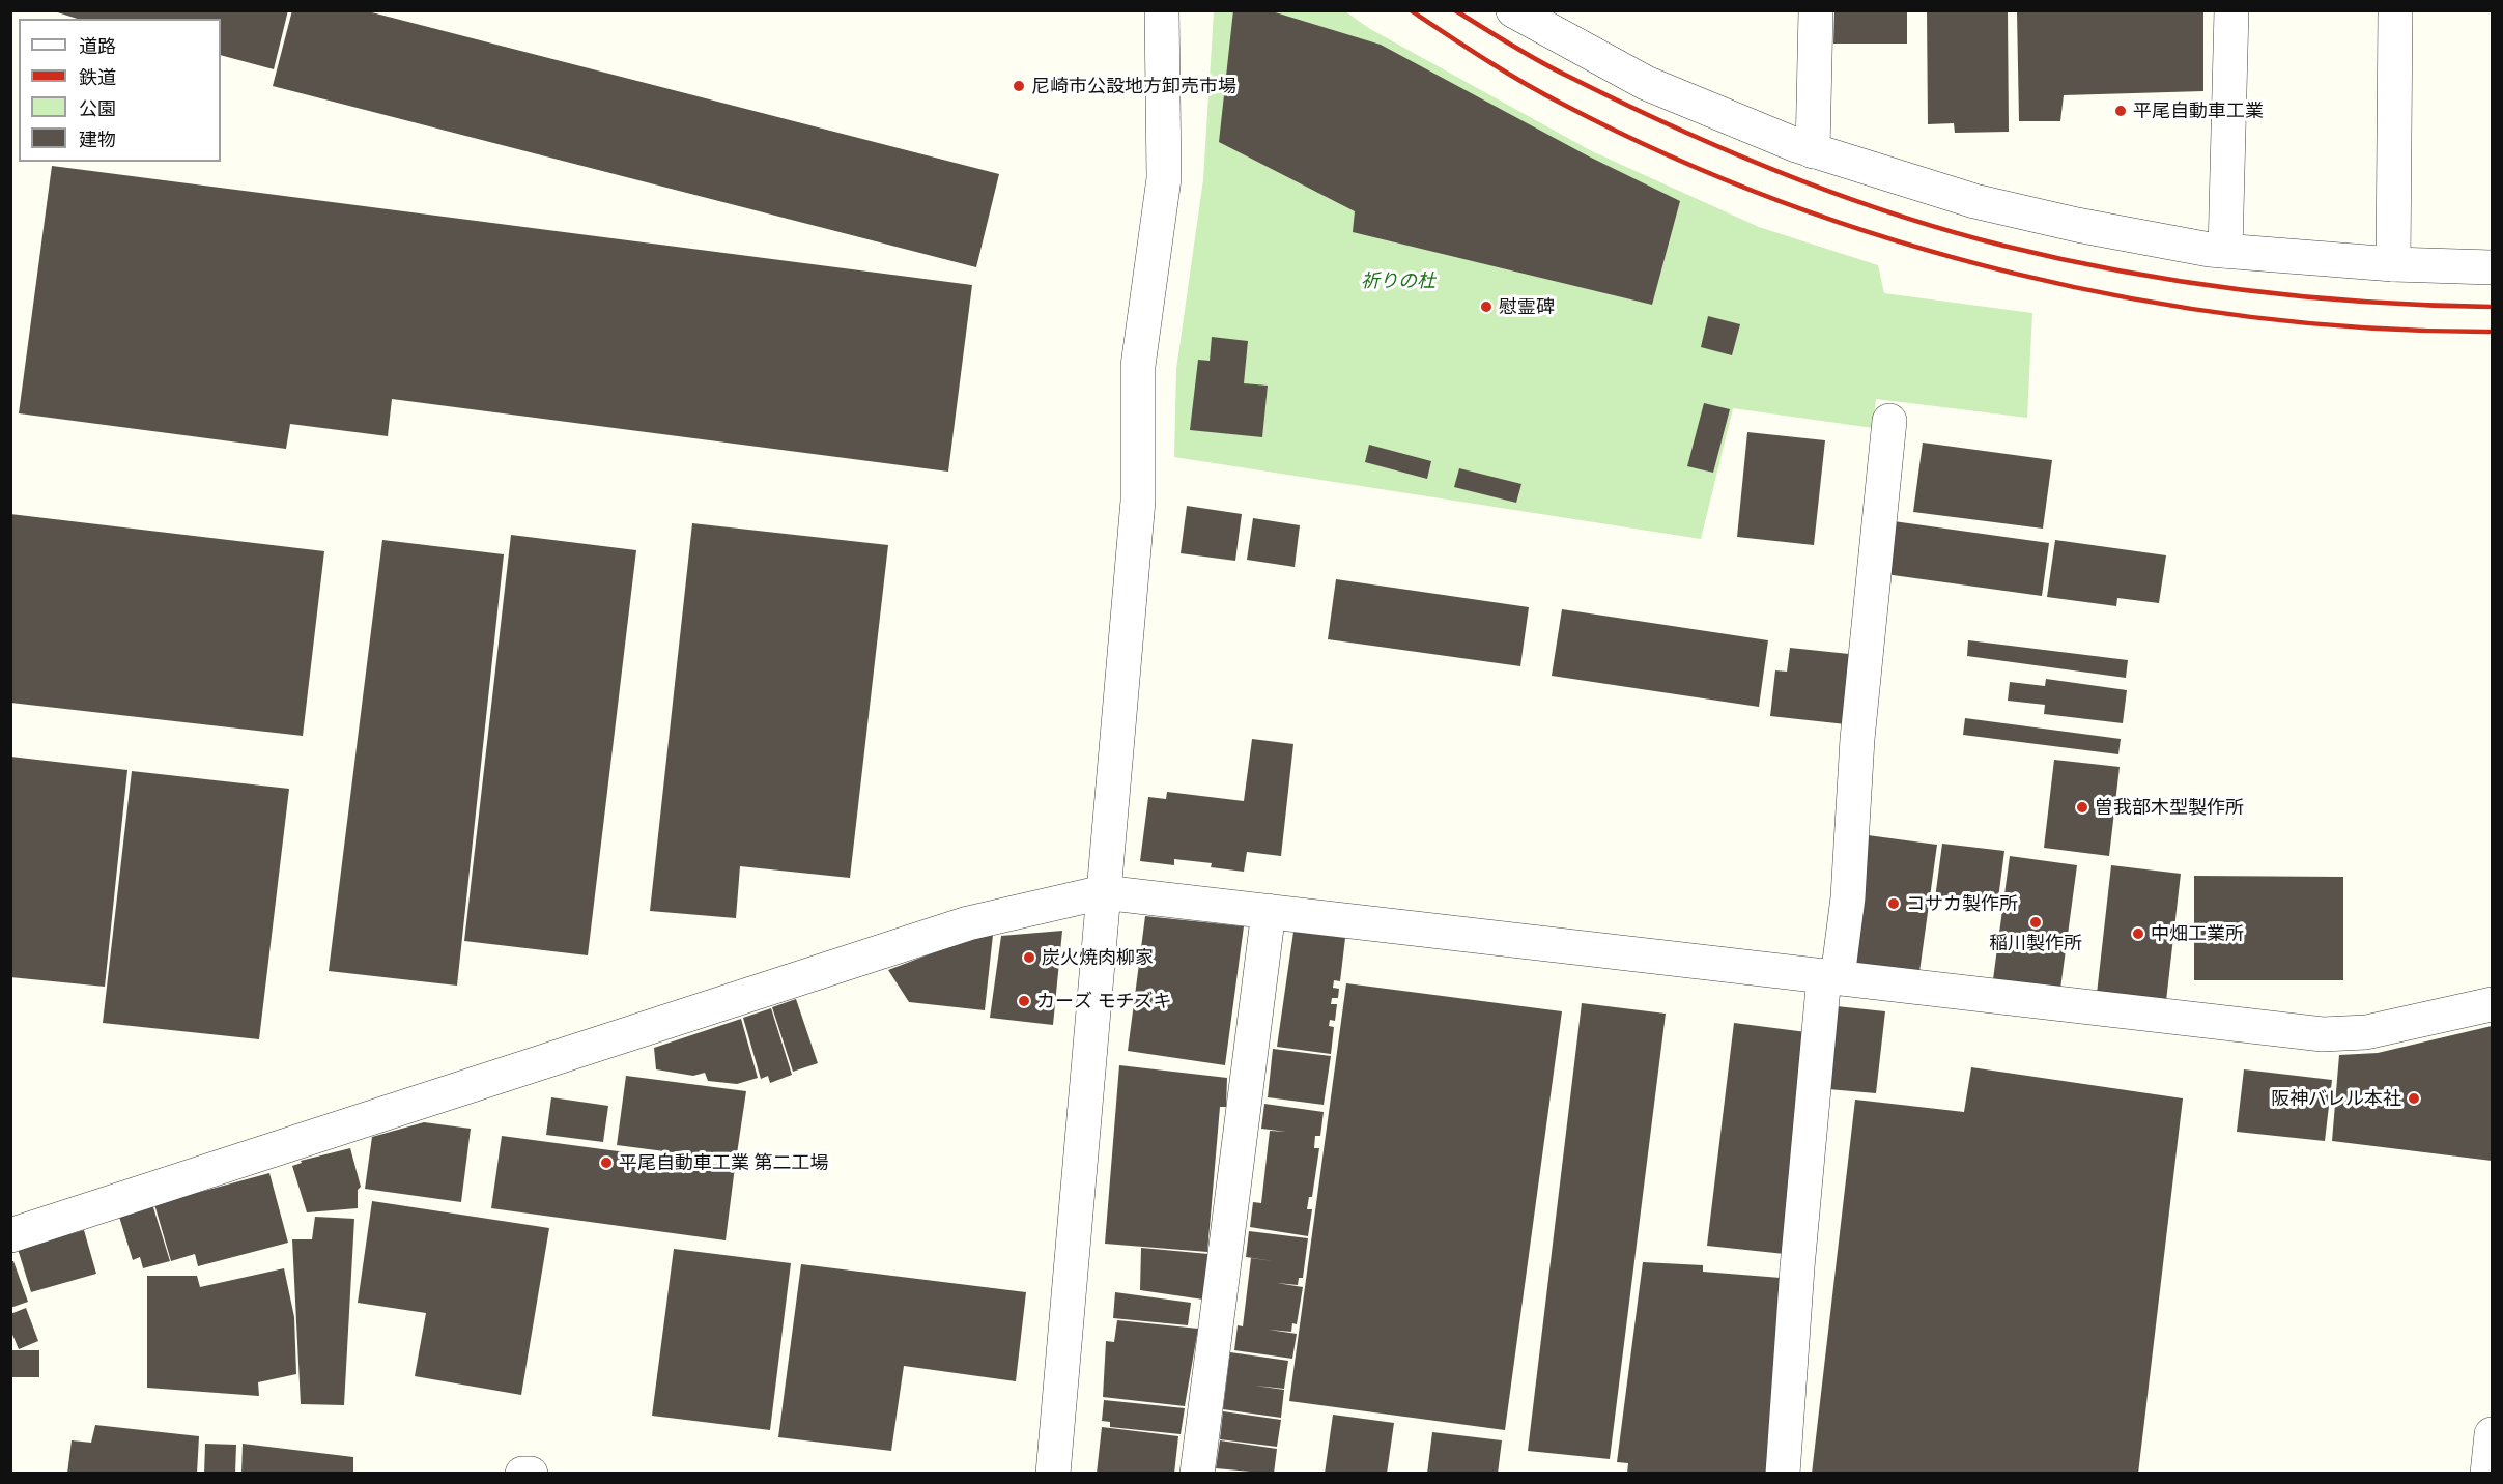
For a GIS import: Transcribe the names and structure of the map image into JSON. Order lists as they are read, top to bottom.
{
  "parks": ["祈りの杜"],
  "places": [
    "尼崎市公設地方卸売市場",
    "平尾自動車工業",
    "慰霊碑",
    "曽我部木型製作所",
    "コサカ製作所",
    "稲川製作所",
    "中畑工業所",
    "炭火焼肉柳家",
    "カーズ モチズキ",
    "阪神バレル本社",
    "平尾自動車工業 第二工場"
  ],
  "legend": [
    "道路",
    "鉄道",
    "公園",
    "建物"
  ]
}
